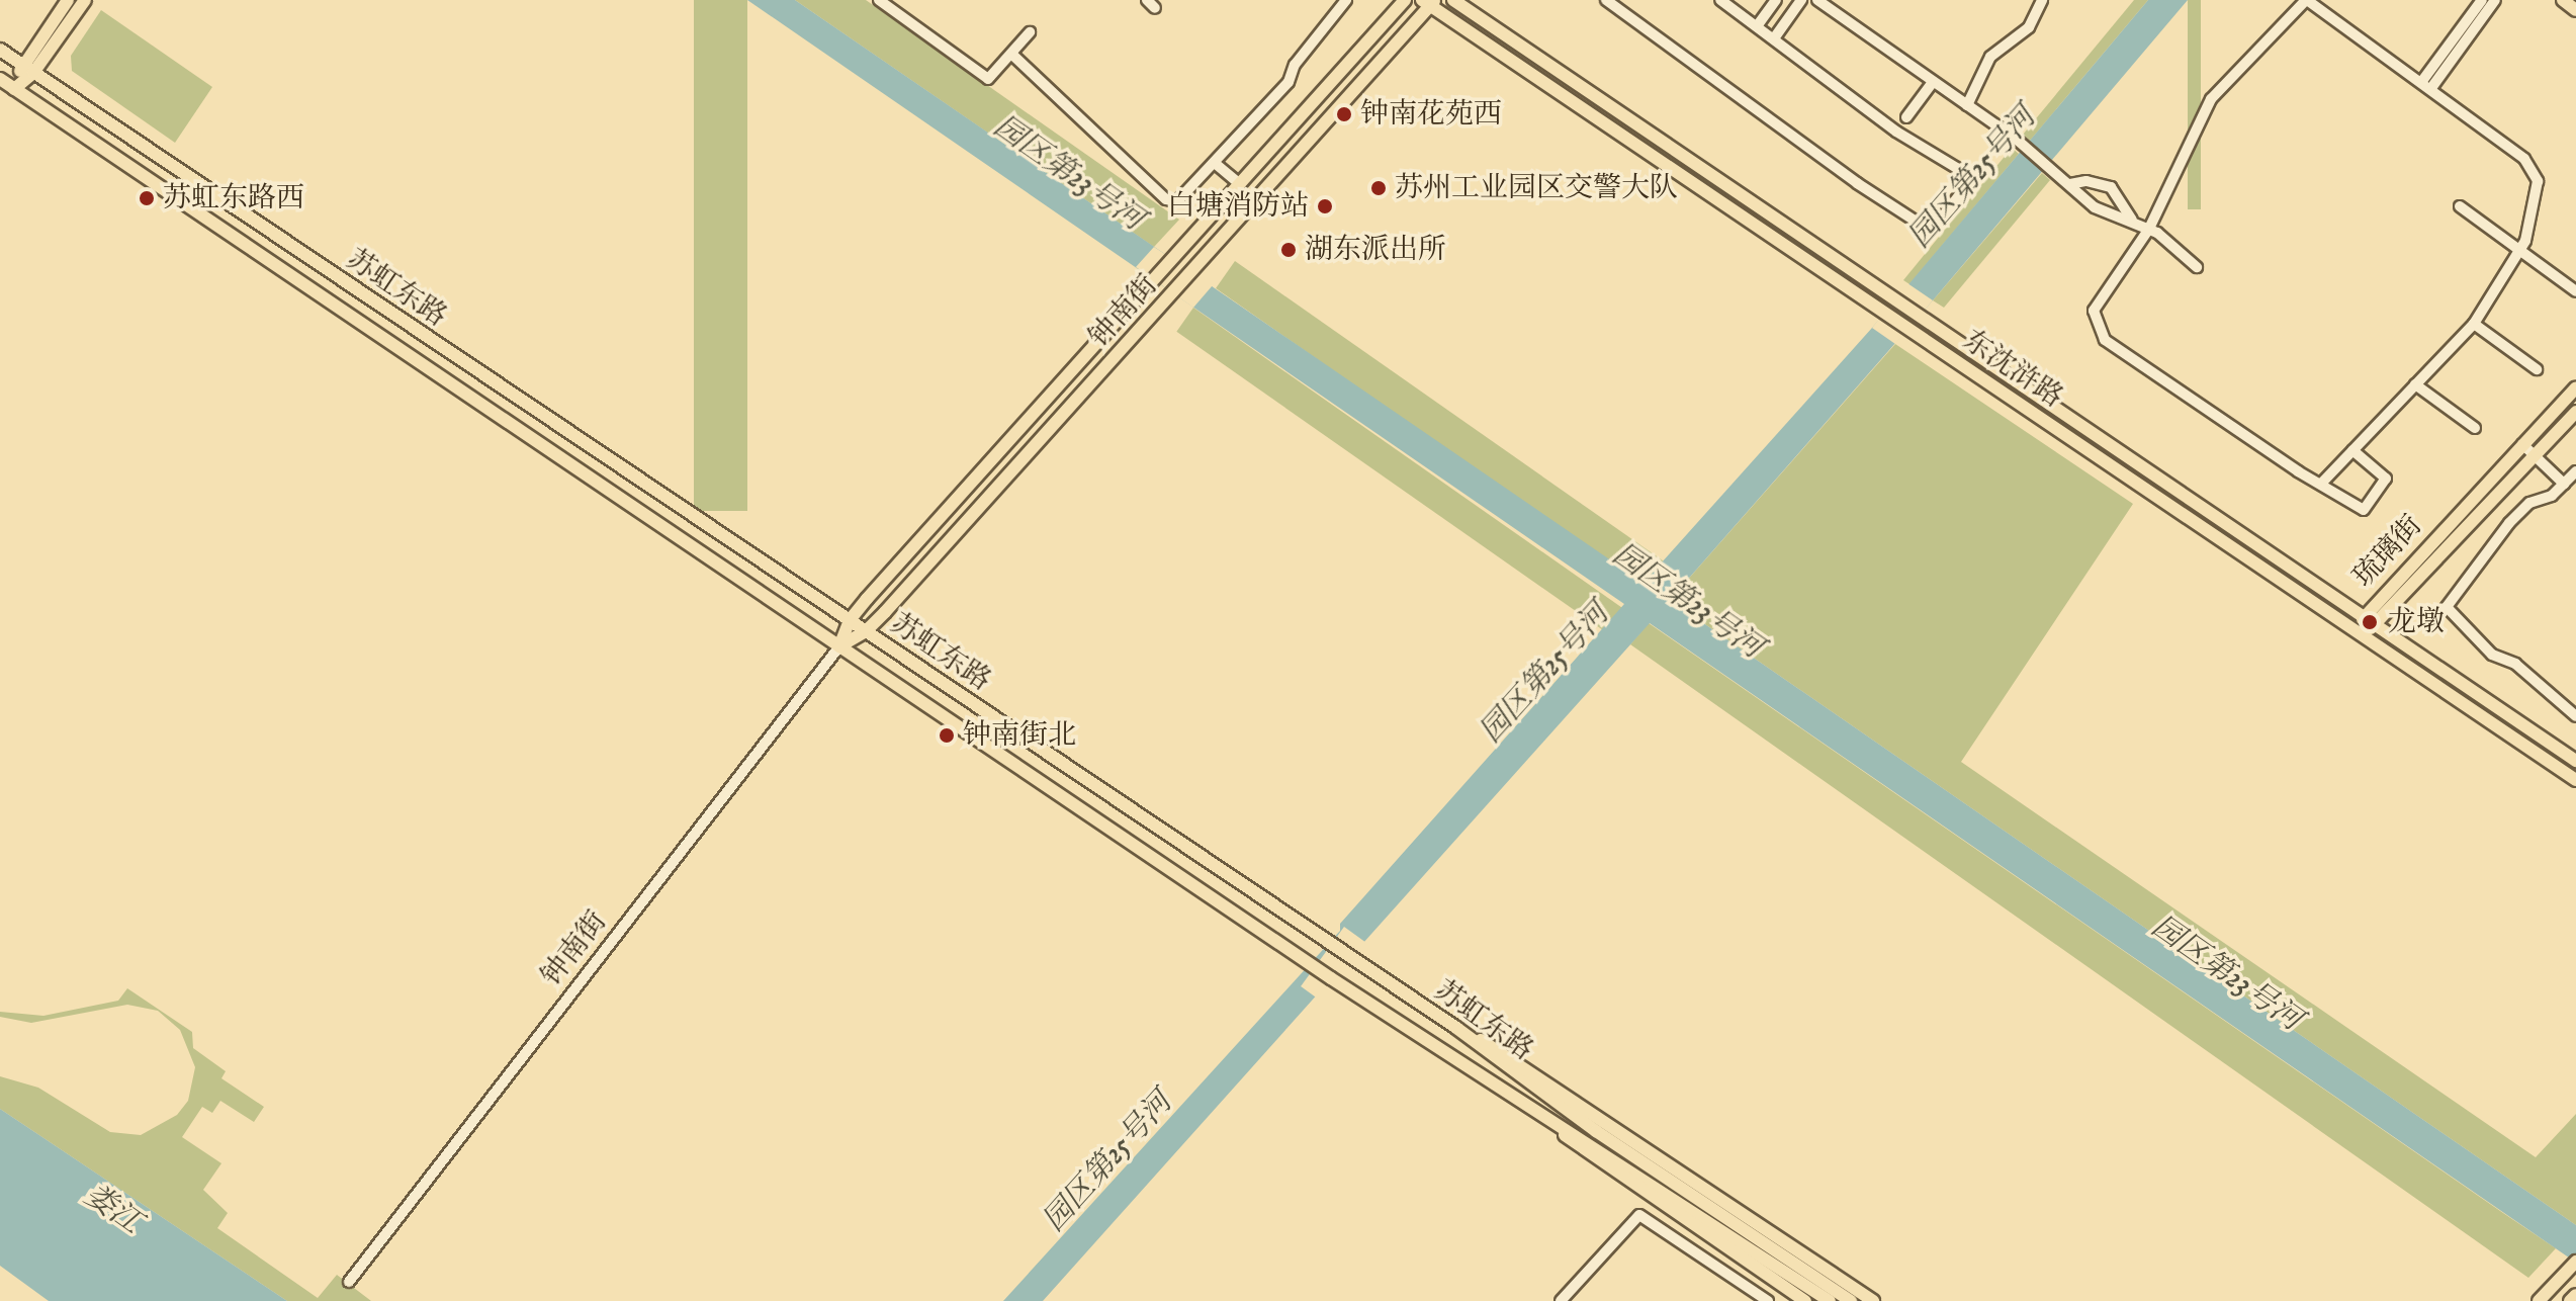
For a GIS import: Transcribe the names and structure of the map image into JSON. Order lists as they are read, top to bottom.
{
  "streets": {
    "main road": [
      "苏虹东路",
      "钟南街",
      "东沈浒路",
      "琉璃街"
    ]
  },
  "crossings": [
    ["苏虹东路", "钟南街"],
    ["钟南街", "东沈浒路"],
    ["东沈浒路", "琉璃街"]
  ],
  "water": ["园区第23号河", "园区第25号河", "娄江"],
  "places": [
    "钟南花苑西",
    "苏州工业园区交警大队",
    "苏虹东路西",
    "白塘消防站",
    "湖东派出所",
    "龙墩",
    "钟南街北"
  ]
}
